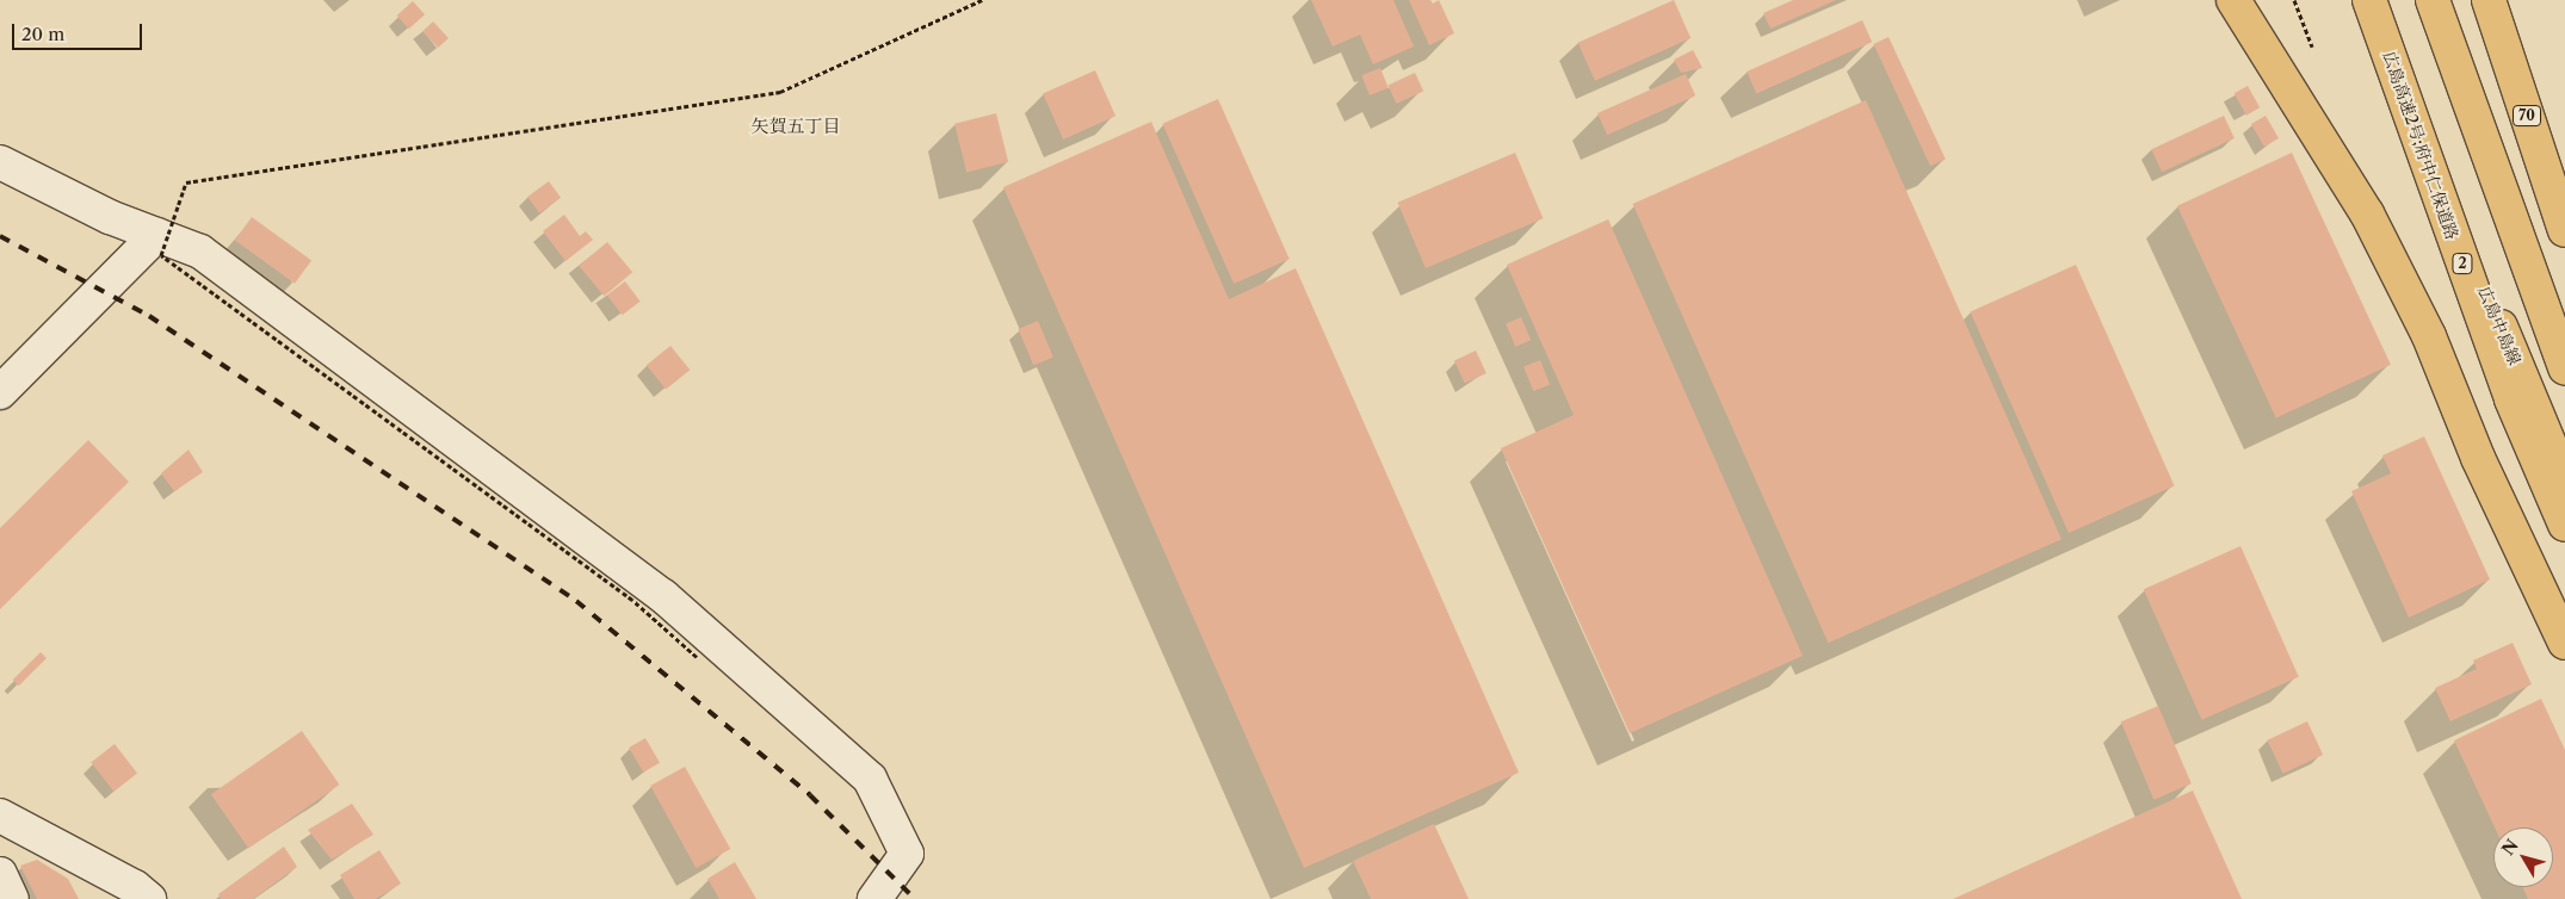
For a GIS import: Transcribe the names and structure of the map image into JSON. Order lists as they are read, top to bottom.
{
  "streets": {
    "main road": [
      "70",
      "広島高速2号;府中仁保道路",
      "2",
      "広島中島線"
    ]
  },
  "districts": ["矢賀五丁目"],
  "scale_bar": "20 m",
  "north": "top left"
}
